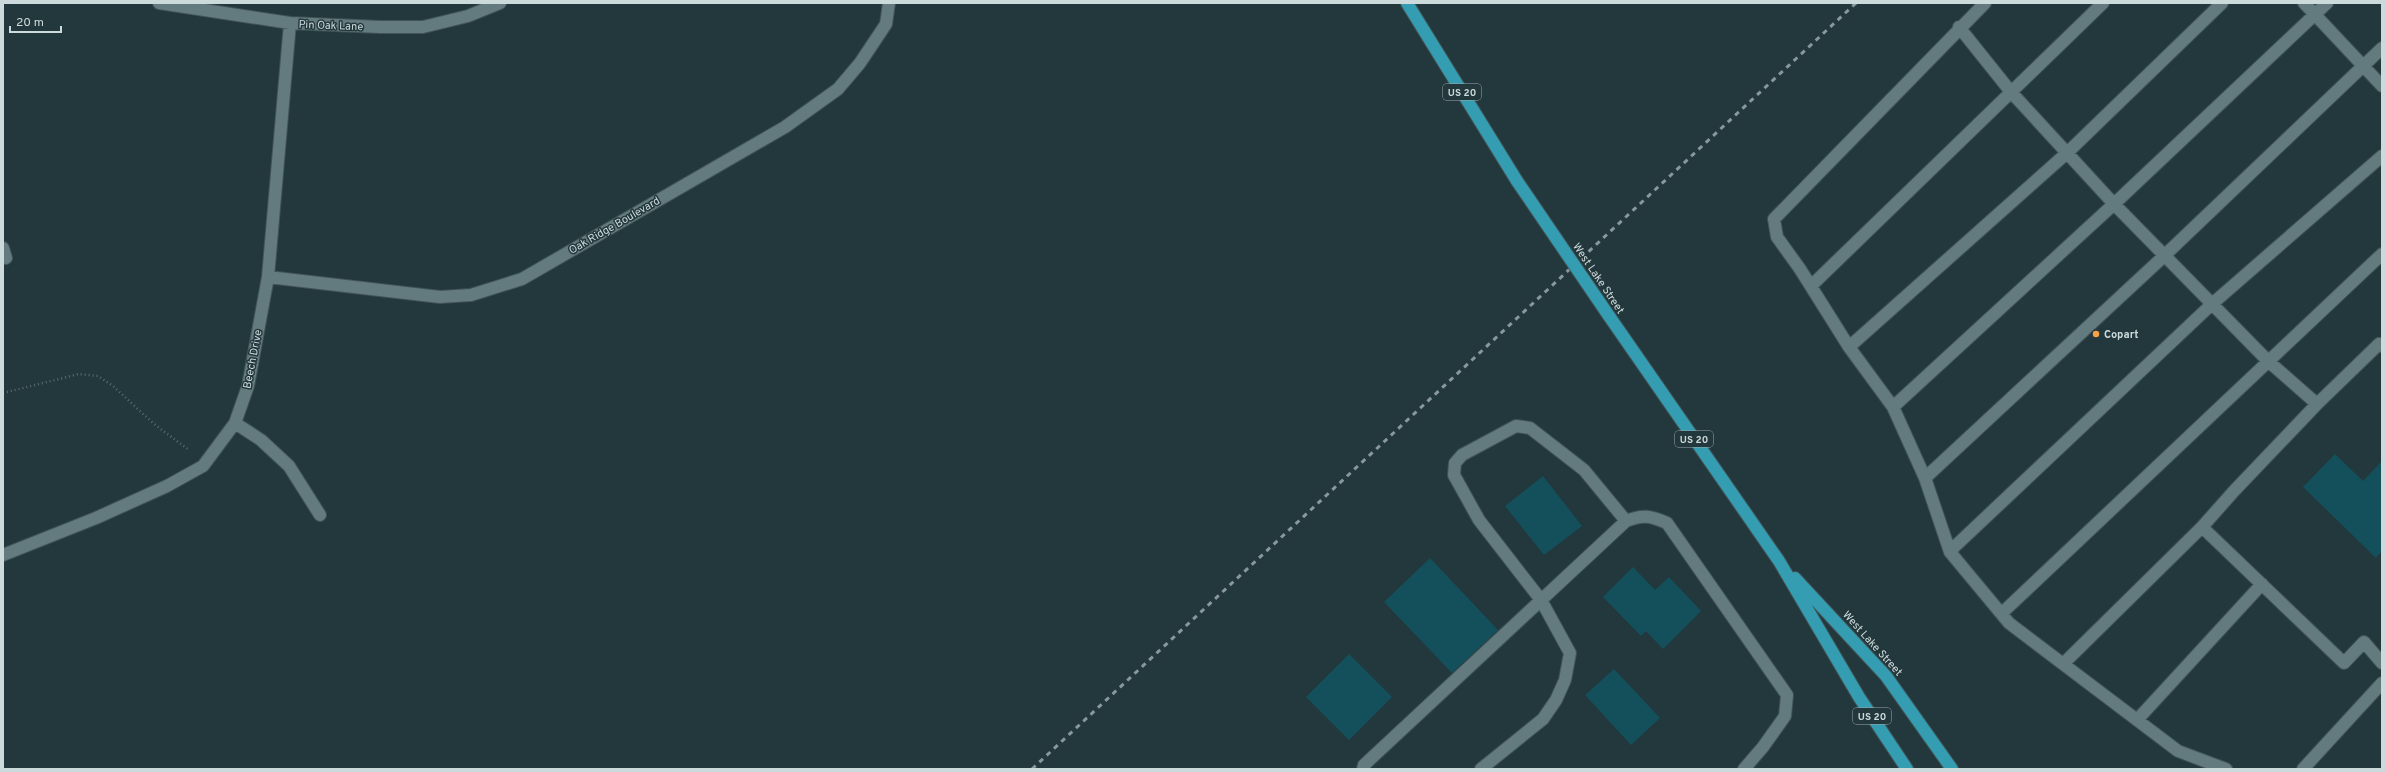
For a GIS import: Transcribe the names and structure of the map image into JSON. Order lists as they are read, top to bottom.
{
  "streets": {
    "highway": ["US 20", "West Lake Street"],
    "street": ["Pin Oak Lane", "Oak Ridge Boulevard", "Beech Drive"]
  },
  "crossings": [
    ["Pin Oak Lane", "Beech Drive"],
    ["Oak Ridge Boulevard", "Beech Drive"]
  ],
  "places": ["Copart"],
  "scale_bar": "20 m"
}
